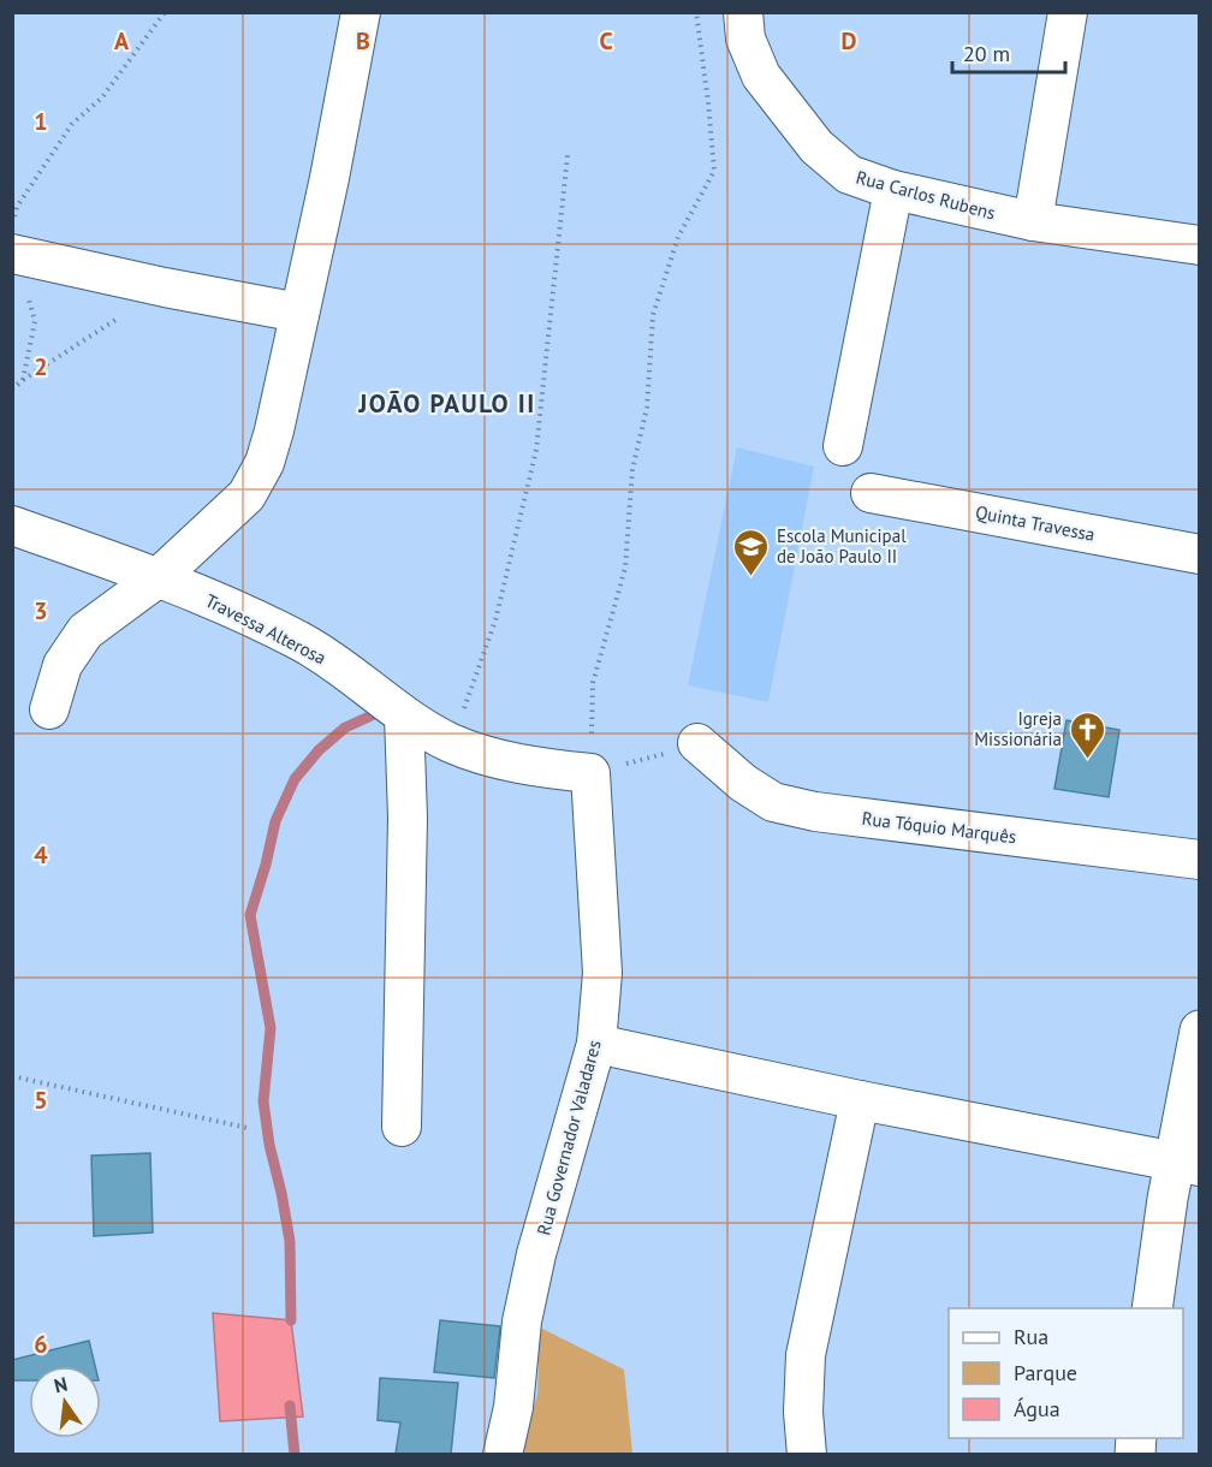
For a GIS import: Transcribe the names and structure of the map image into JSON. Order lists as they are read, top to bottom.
{
  "streets": {
    "street": [
      "Rua Carlos Rubens",
      "Quinta Travessa",
      "Travessa Alterosa",
      "Rua Tóquio Marquês",
      "Rua Governador Valadares"
    ]
  },
  "crossings": [
    ["Travessa Alterosa", "Rua Governador Valadares"]
  ],
  "districts": ["JOÃO PAULO II"],
  "places": {
    "school or university": ["Escola Municipal de João Paulo II"],
    "church": ["Igreja Missionária"]
  },
  "legend": ["Rua", "Parque", "Água"],
  "scale_bar": "20 m",
  "north": "top",
  "grid": {
    "columns": [
      "A",
      "B",
      "C",
      "D"
    ],
    "rows": [
      "1",
      "2",
      "3",
      "4",
      "5",
      "6"
    ]
  }
}
